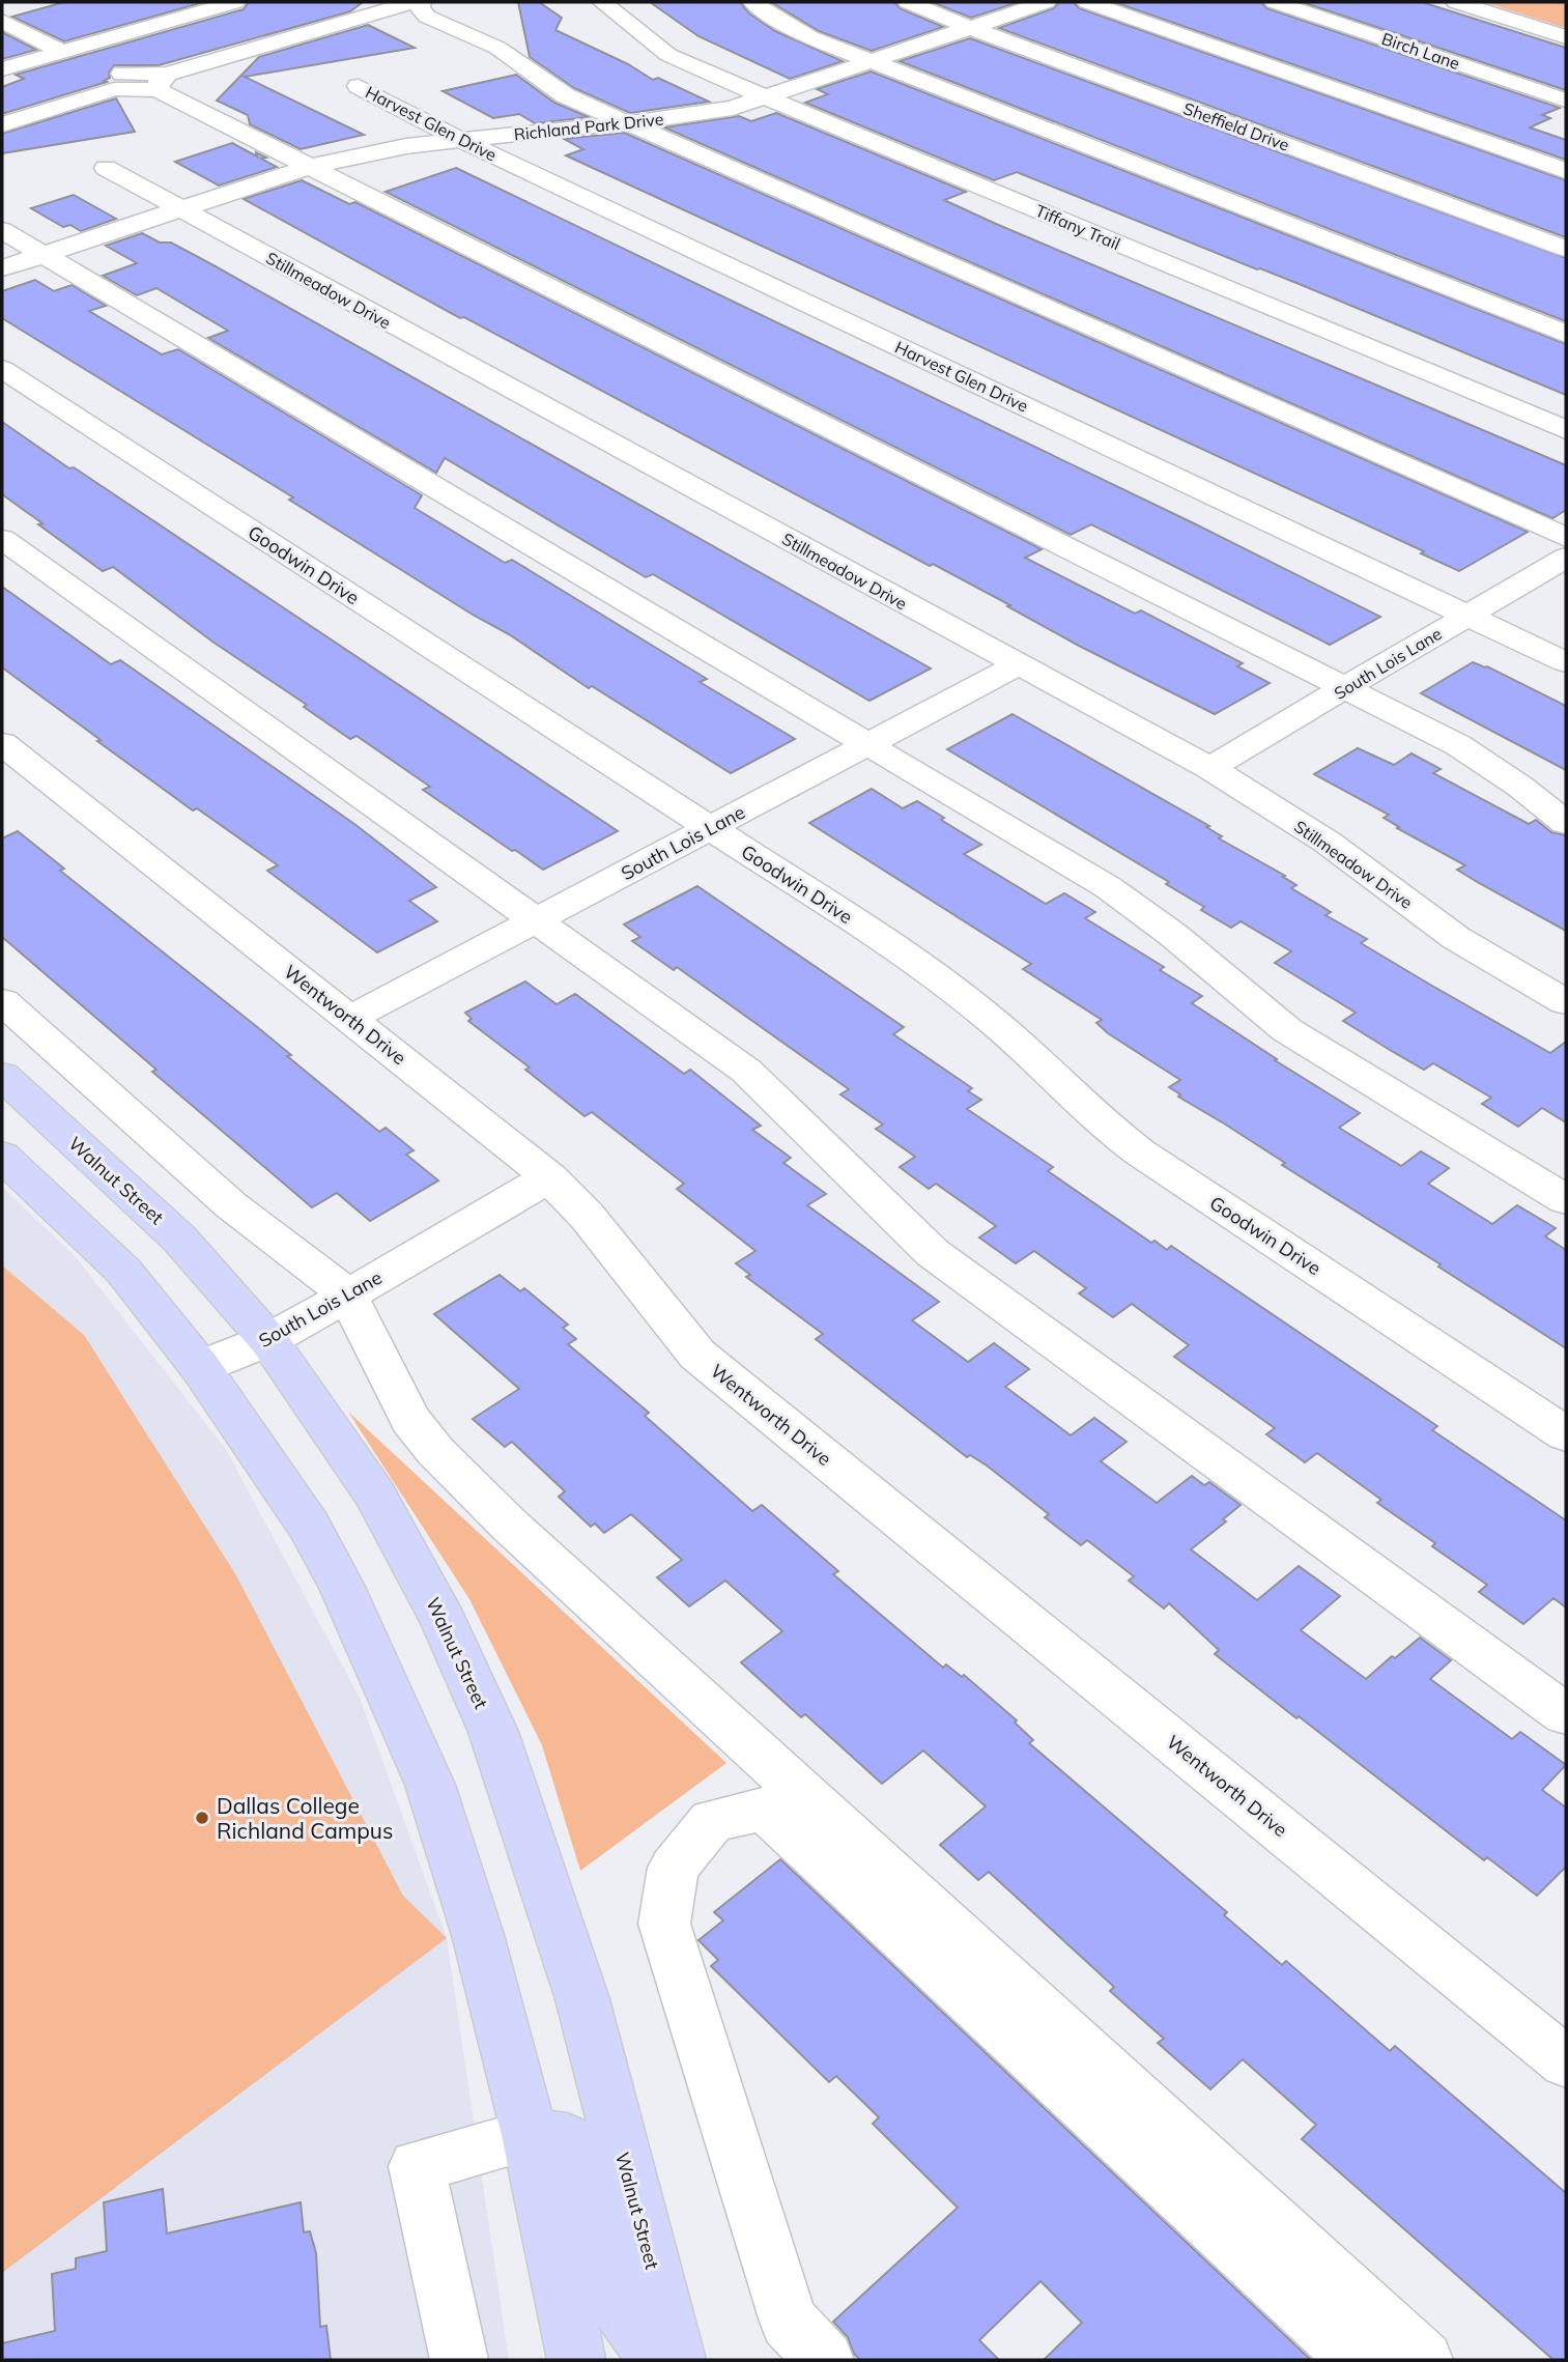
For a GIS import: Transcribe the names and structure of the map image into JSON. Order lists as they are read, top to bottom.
{
  "streets": {
    "main road": ["Walnut Street"],
    "street": [
      "Birch Lane",
      "Harvest Glen Drive",
      "Richland Park Drive",
      "Sheffield Drive",
      "Tiffany Trail",
      "Stillmeadow Drive",
      "Goodwin Drive",
      "South Lois Lane",
      "Wentworth Drive"
    ]
  },
  "crossings": [
    ["Harvest Glen Drive", "Richland Park Drive"],
    ["Harvest Glen Drive", "South Lois Lane"],
    ["Richland Park Drive", "Sheffield Drive"],
    ["Richland Park Drive", "Tiffany Trail"],
    ["Richland Park Drive", "Stillmeadow Drive"],
    ["Stillmeadow Drive", "South Lois Lane"],
    ["Goodwin Drive", "South Lois Lane"],
    ["South Lois Lane", "Wentworth Drive"],
    ["South Lois Lane", "Walnut Street"]
  ],
  "places": ["Dallas College Richland Campus"]
}
